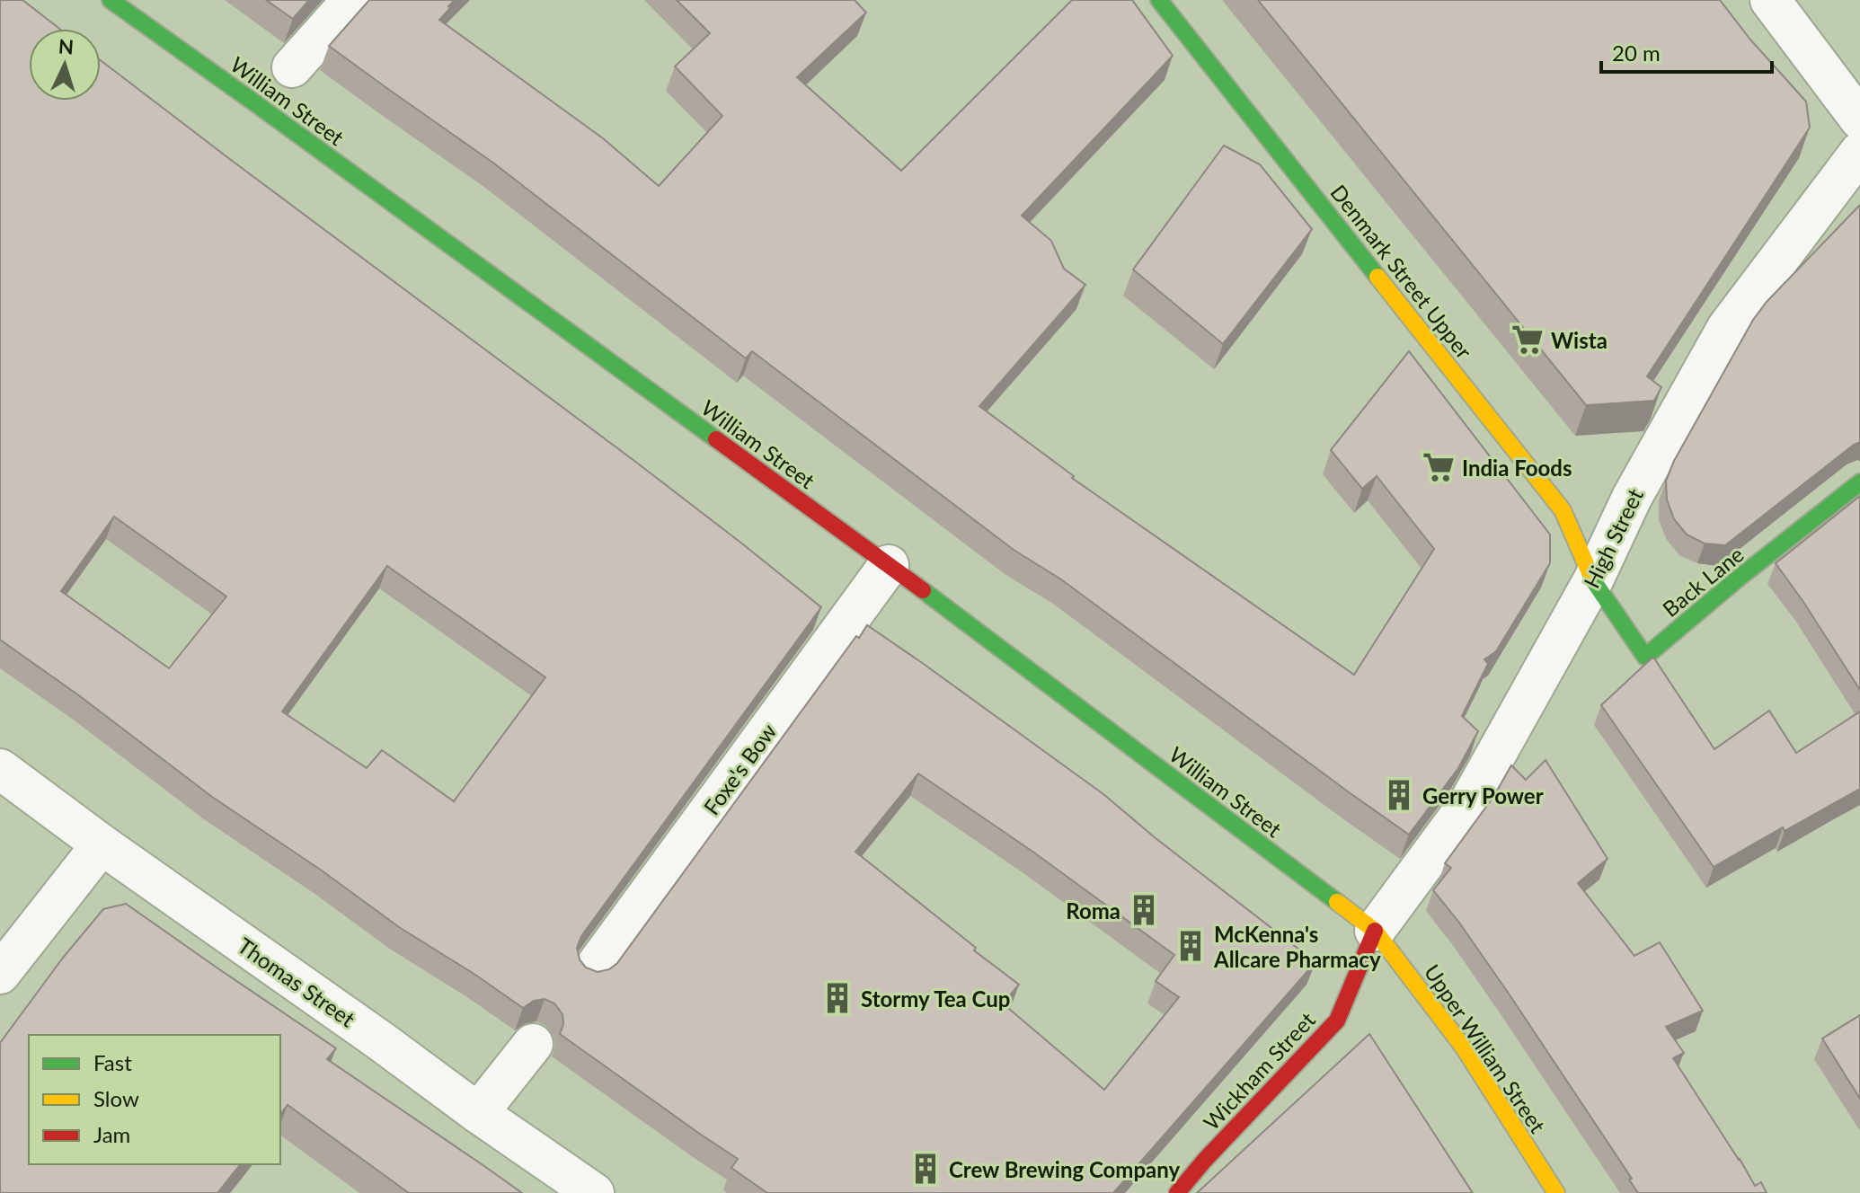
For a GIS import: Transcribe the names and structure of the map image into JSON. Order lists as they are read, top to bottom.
{
  "streets": {
    "main road": [
      "William Street",
      "Denmark Street Upper",
      "Back Lane",
      "Upper William Street",
      "Wickham Street"
    ],
    "street": ["High Street", "Foxe's Bow", "Thomas Street"]
  },
  "crossings": [
    ["William Street", "High Street"],
    ["William Street", "Foxe's Bow"],
    ["William Street", "Upper William Street"],
    ["William Street", "Wickham Street"],
    ["Denmark Street Upper", "High Street"],
    ["Denmark Street Upper", "Back Lane"],
    ["High Street", "Back Lane"],
    ["High Street", "Upper William Street"],
    ["High Street", "Wickham Street"],
    ["Upper William Street", "Wickham Street"]
  ],
  "places": {
    "supermarket": ["Wista", "India Foods"],
    "building": [
      "Gerry Power",
      "Roma",
      "McKenna's Allcare Pharmacy",
      "Stormy Tea Cup",
      "Crew Brewing Company"
    ]
  },
  "legend": ["Fast", "Slow", "Jam"],
  "scale_bar": "20 m",
  "north": "top"
}
